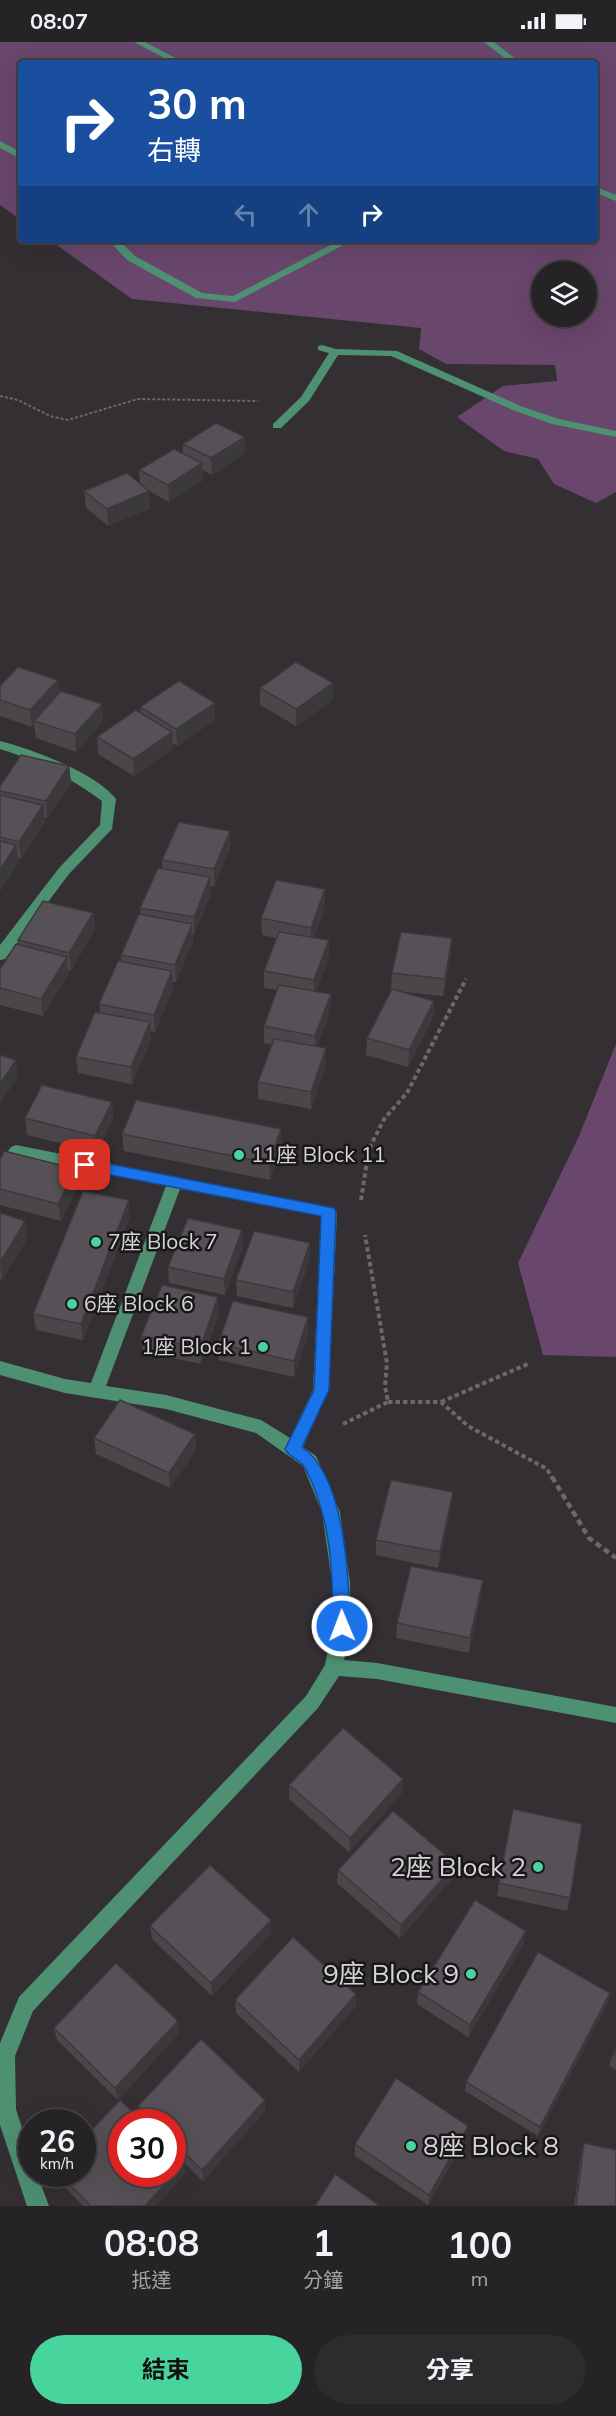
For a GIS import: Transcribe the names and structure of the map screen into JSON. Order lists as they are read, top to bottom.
{
  "places": [
    "11座 Block 11",
    "7座 Block 7",
    "6座 Block 6",
    "1座 Block 1",
    "2座 Block 2",
    "9座 Block 9",
    "8座 Block 8"
  ],
  "page": {
    "status": "08:07",
    "turn": ["30 m", "右轉"],
    "speed": "26 km/h",
    "limit": "30",
    "eta": [
      "08:08",
      "抵達",
      "1",
      "分鐘",
      "100",
      "m"
    ],
    "buttons": ["結束", "分享"]
  }
}
